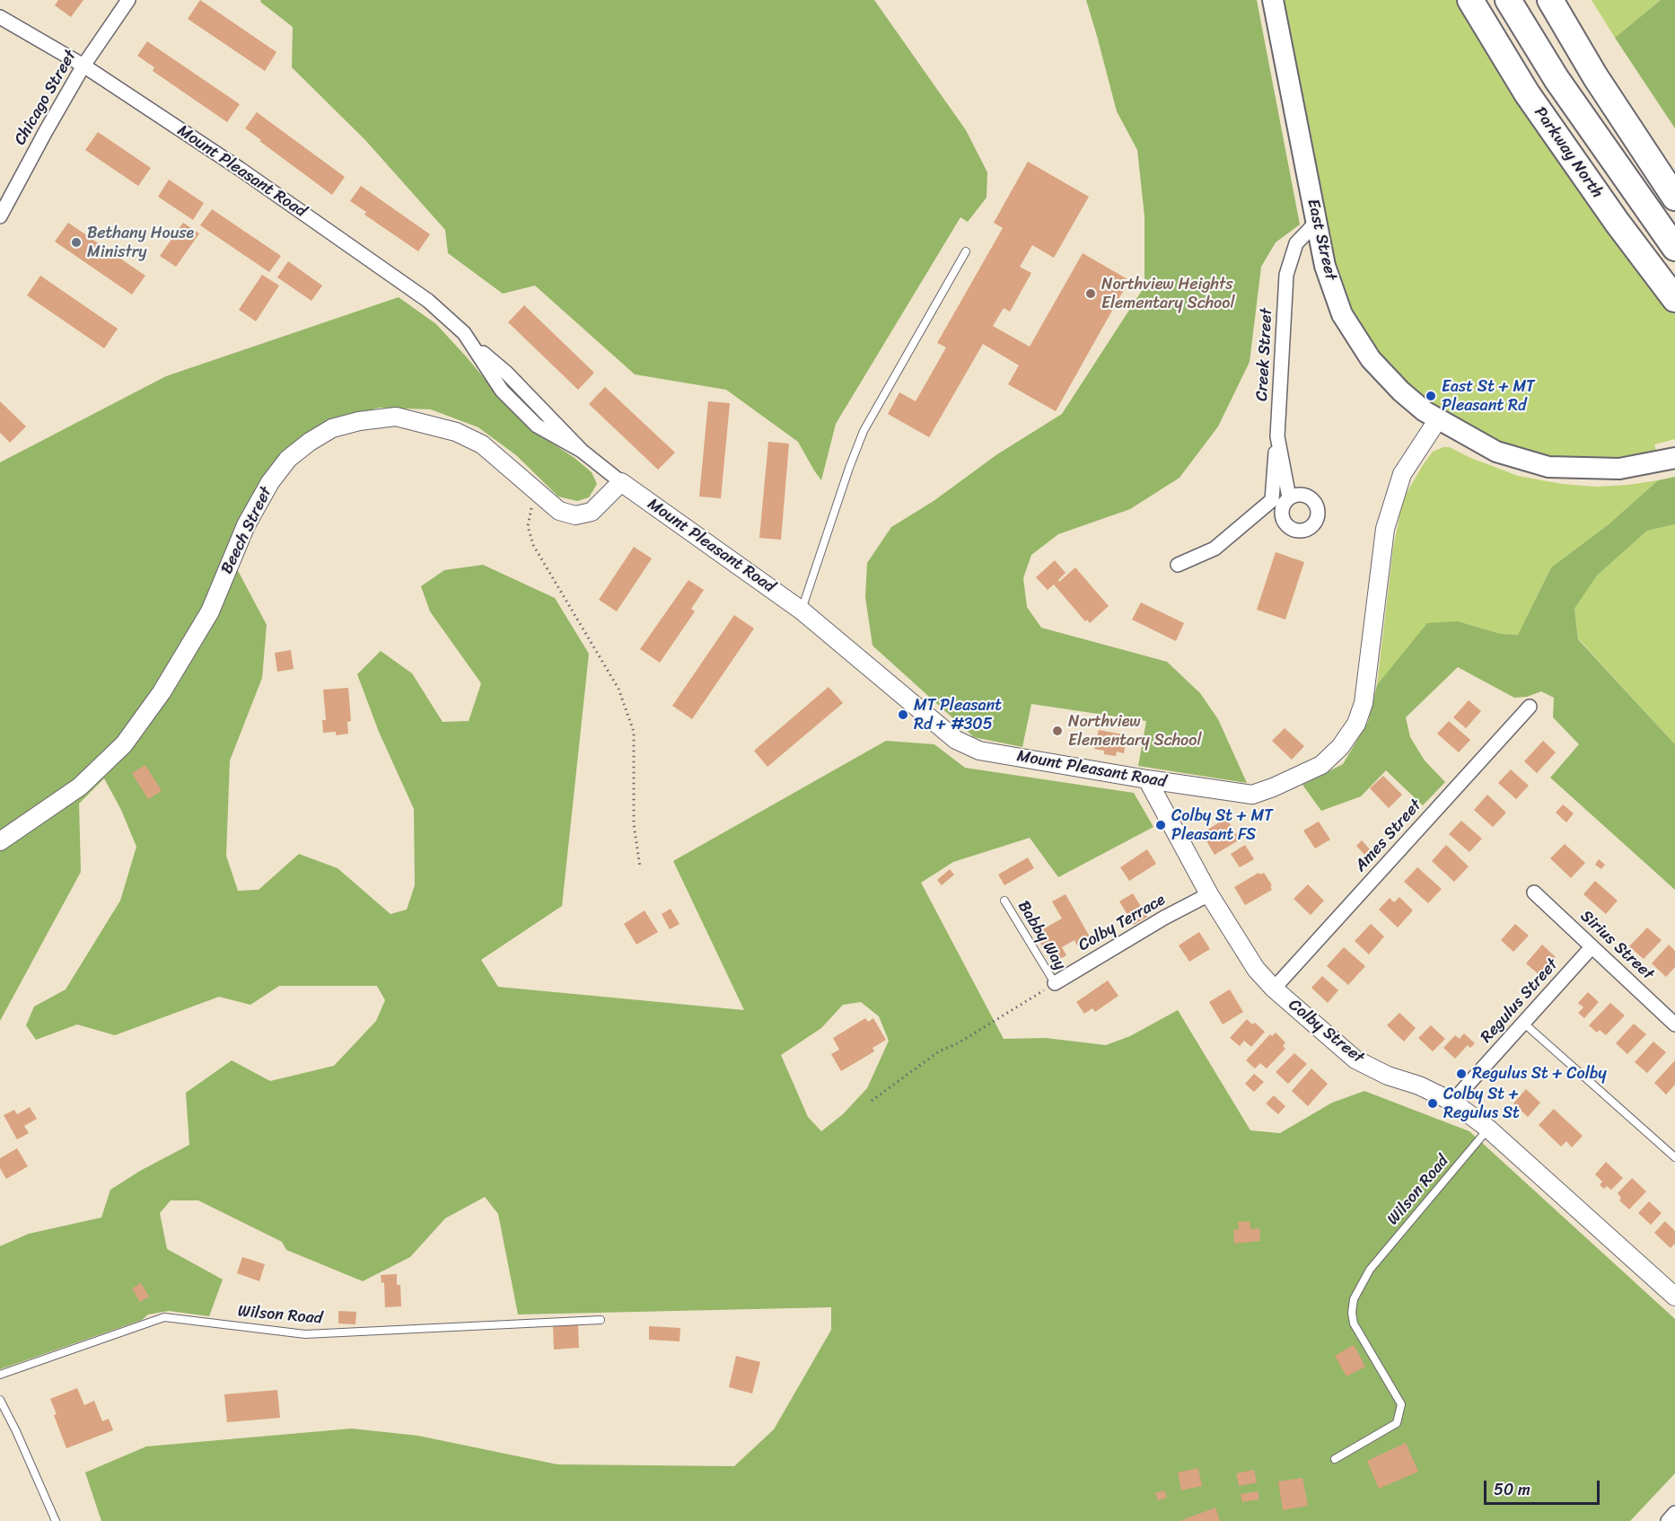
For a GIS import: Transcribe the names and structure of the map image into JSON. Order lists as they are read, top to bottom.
{
  "streets": {
    "highway": ["Parkway North"],
    "main road": ["East Street"],
    "street": [
      "Chicago Street",
      "Mount Pleasant Road",
      "Creek Street",
      "Beech Street",
      "Ames Street",
      "Colby Terrace",
      "Sirius Street",
      "Regulus Street",
      "Colby Street"
    ],
    "lane": ["Babby Way", "Wilson Road"]
  },
  "crossings": [
    ["Chicago Street", "Mount Pleasant Road"],
    ["Mount Pleasant Road", "East Street"],
    ["Mount Pleasant Road", "Beech Street"],
    ["Mount Pleasant Road", "Colby Street"],
    ["East Street", "Creek Street"],
    ["Ames Street", "Colby Street"],
    ["Colby Terrace", "Babby Way"],
    ["Colby Terrace", "Colby Street"],
    ["Sirius Street", "Regulus Street"],
    ["Regulus Street", "Colby Street"],
    ["Colby Street", "Wilson Road"]
  ],
  "places": [
    "Bethany House Ministry",
    "Northview Heights Elementary School",
    "East St + MT Pleasant Rd",
    "MT Pleasant Rd + #305",
    "Northview Elementary School",
    "Colby St + MT Pleasant FS",
    "Regulus St + Colby",
    "Colby St + Regulus St"
  ],
  "scale_bar": "50 m"
}
